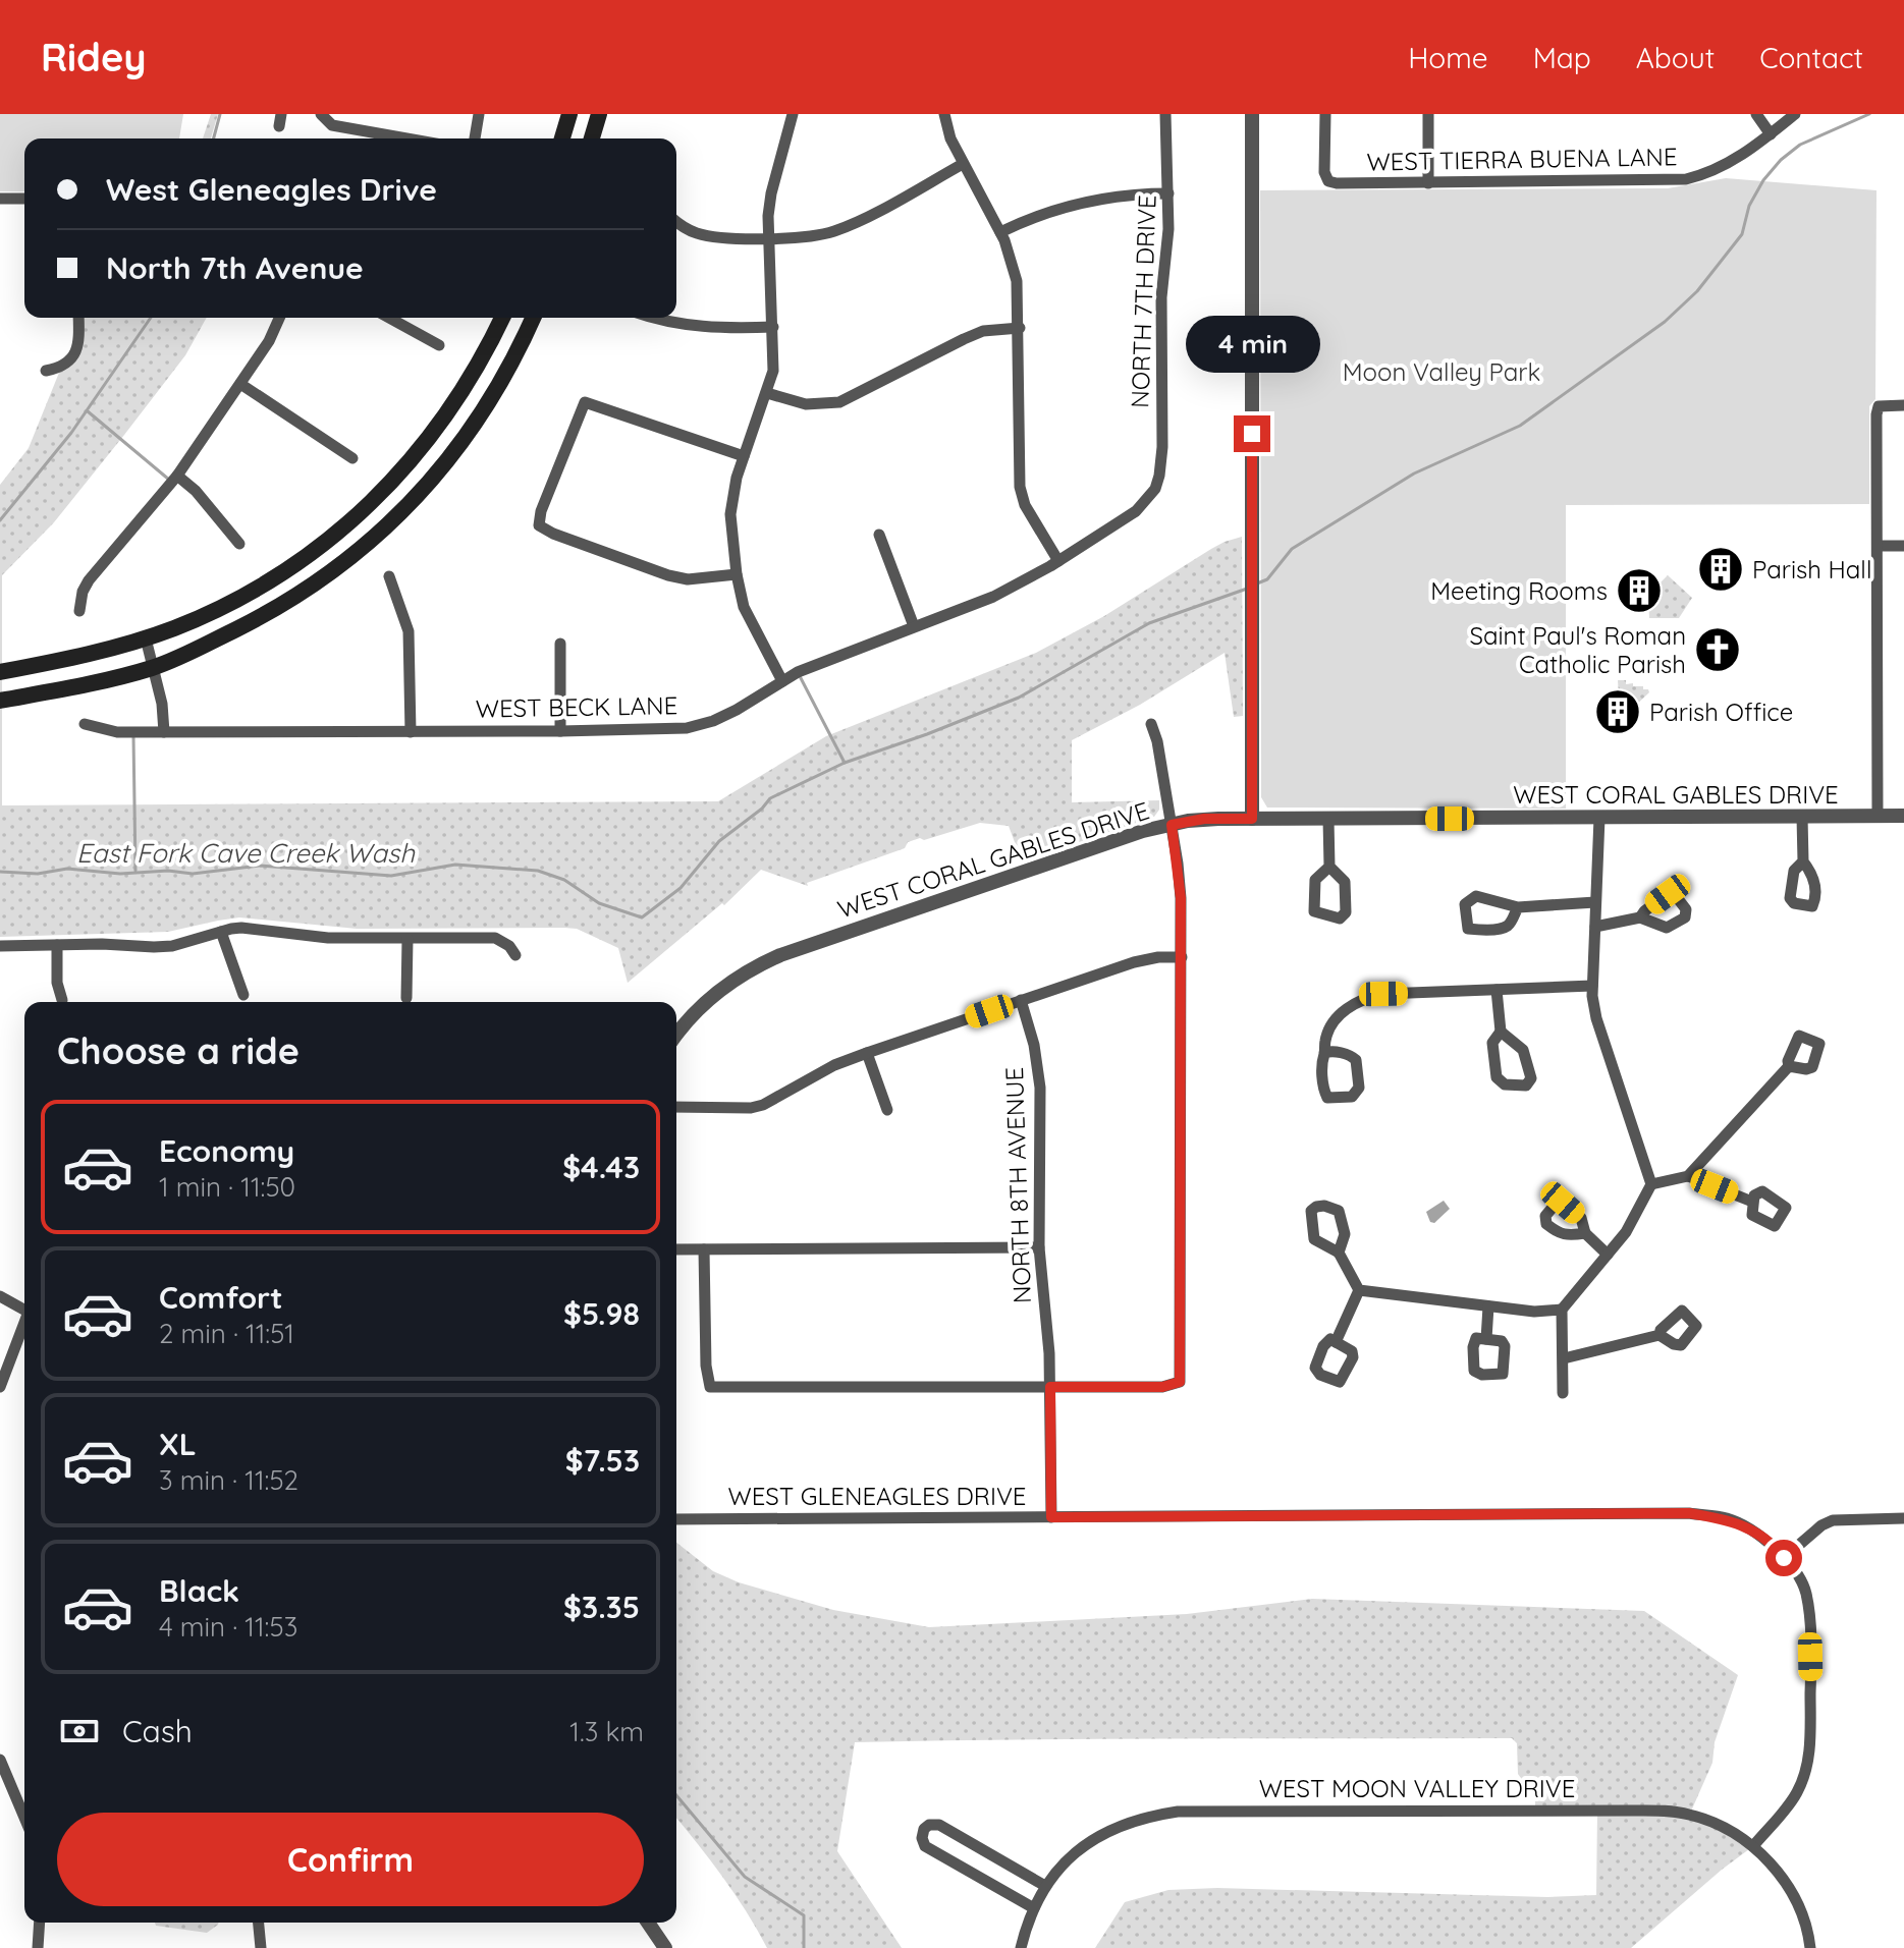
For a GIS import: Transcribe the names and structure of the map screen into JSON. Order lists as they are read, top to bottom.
{
  "streets": {
    "street": [
      "WEST TIERRA BUENA LANE",
      "NORTH 7TH DRIVE",
      "WEST BECK LANE",
      "WEST CORAL GABLES DRIVE",
      "NORTH 8TH AVENUE",
      "WEST GLENEAGLES DRIVE",
      "WEST MOON VALLEY DRIVE"
    ]
  },
  "crossings": [
    ["NORTH 7TH DRIVE", "WEST BECK LANE"],
    ["NORTH 8TH AVENUE", "WEST GLENEAGLES DRIVE"],
    ["WEST GLENEAGLES DRIVE", "WEST MOON VALLEY DRIVE"]
  ],
  "water": ["East Fork Cave Creek Wash"],
  "parks": ["Moon Valley Park"],
  "places": {
    "building": ["Parish Hall", "Meeting Rooms", "Parish Office"],
    "church": ["Saint Paul's Roman Catholic Parish"]
  },
  "page": {
    "header": "Ridey",
    "nav": [
      "Home",
      "Map",
      "About",
      "Contact"
    ],
    "banner": ["West Gleneagles Drive", "North 7th Avenue"],
    "bubble": "4 min",
    "heading": "Choose a ride",
    "list": [
      {
        "name": "Economy",
        "note": "1 min · 11:50",
        "value": "$4.43"
      },
      {
        "name": "Comfort",
        "note": "2 min · 11:51",
        "value": "$5.98"
      },
      {
        "name": "XL",
        "note": "3 min · 11:52",
        "value": "$7.53"
      },
      {
        "name": "Black",
        "note": "4 min · 11:53",
        "value": "$3.35"
      }
    ],
    "pay": ["Cash", "1.3 km"],
    "buttons": "Confirm"
  }
}
